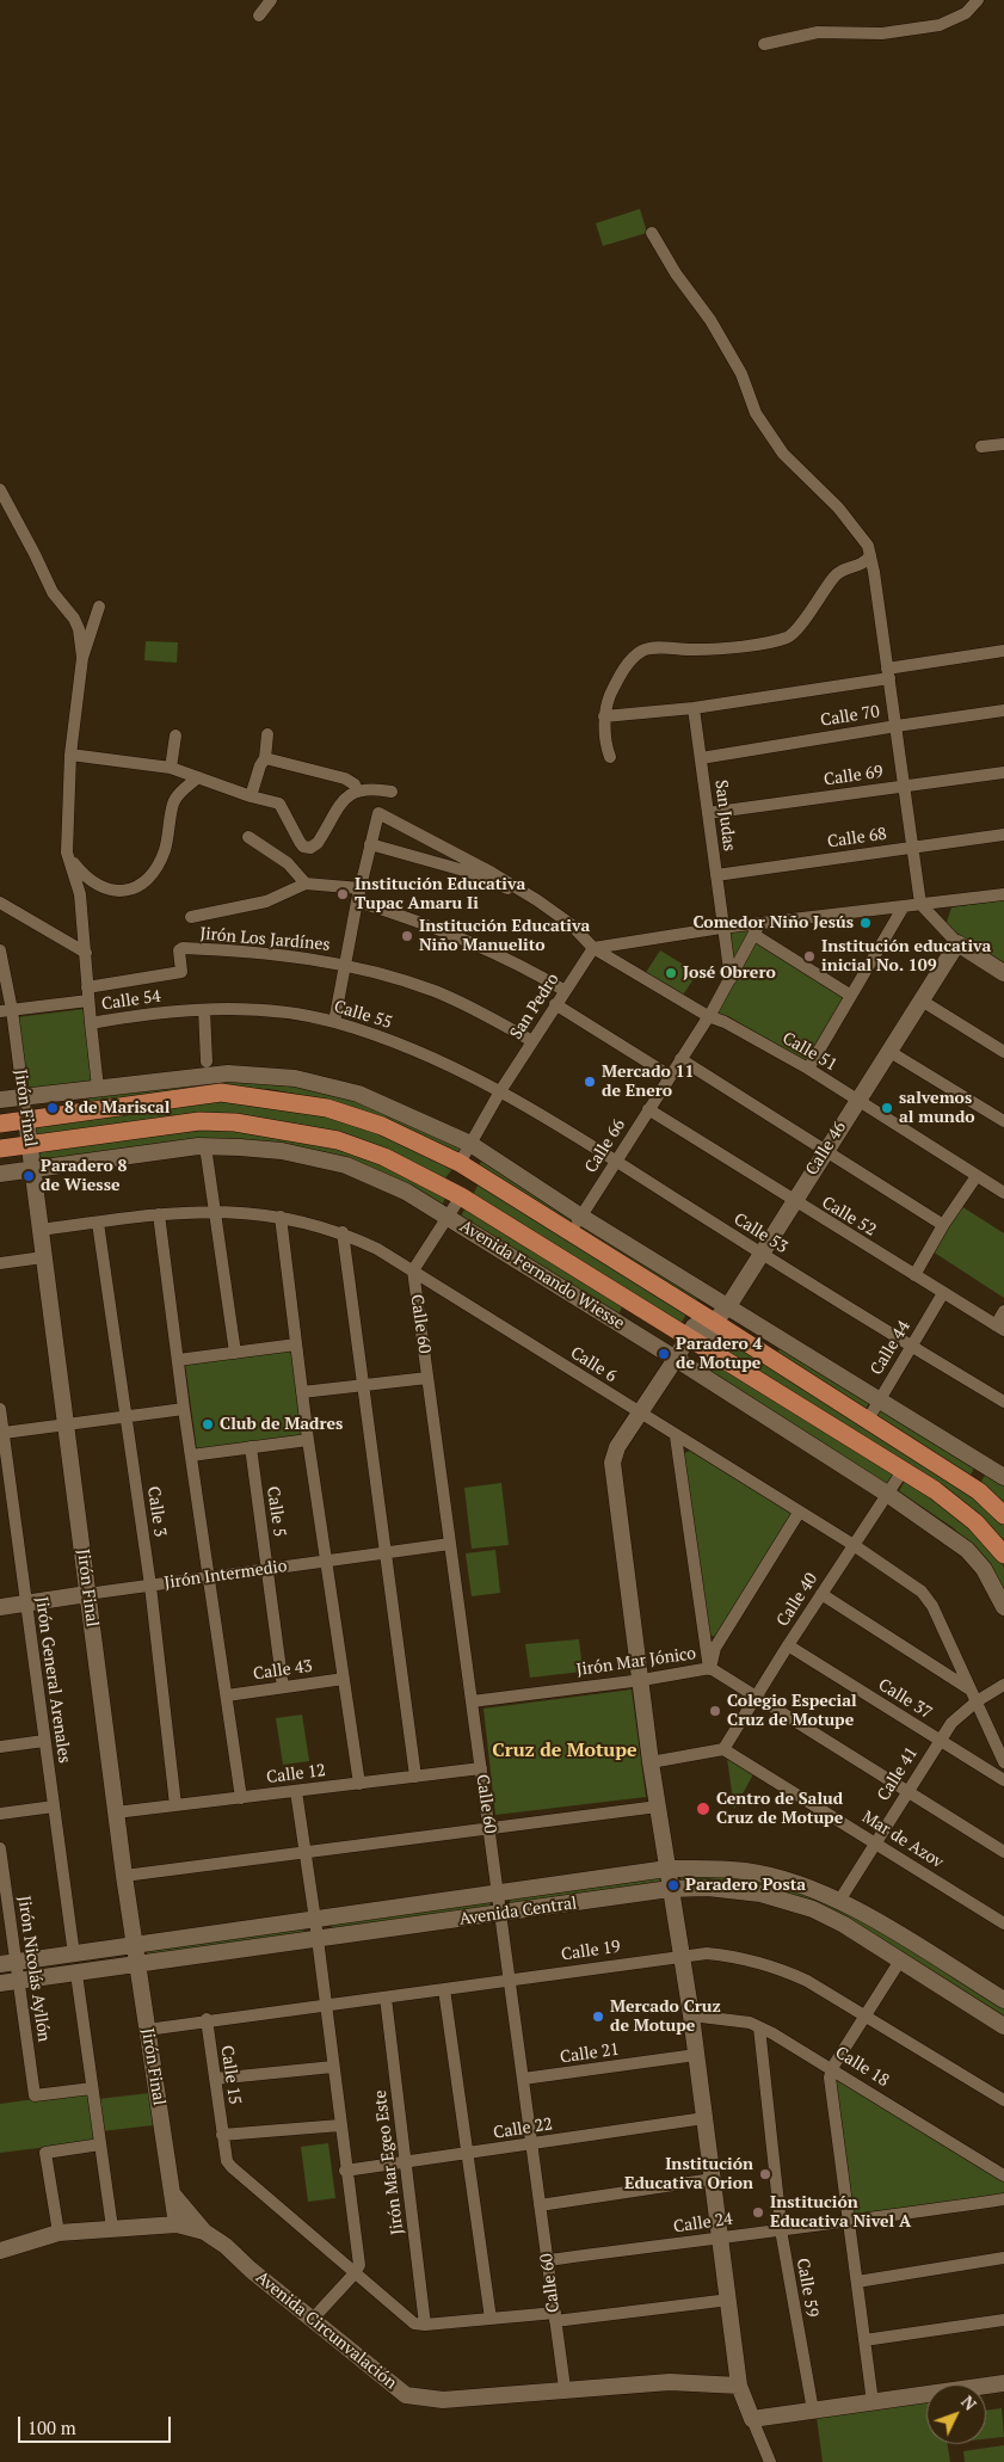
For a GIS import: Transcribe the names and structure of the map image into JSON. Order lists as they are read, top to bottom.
{
  "streets": {
    "main road": [
      "Jirón Final",
      "Calle 46",
      "Avenida Fernando Wiesse",
      "Jirón Intermedio",
      "Avenida Central",
      "Avenida Circunvalación"
    ],
    "street": [
      "Calle 70",
      "Calle 69",
      "San Judas",
      "Calle 68",
      "Jirón Los Jardínes",
      "Calle 54",
      "San Pedro",
      "Calle 55",
      "Calle 51",
      "Calle 66",
      "Calle 52",
      "Calle 53",
      "Calle 60",
      "Calle 44",
      "Calle 6",
      "Calle 3",
      "Calle 5",
      "Calle 40",
      "Jirón Mar Jónico",
      "Calle 43",
      "Jirón General Arenales",
      "Calle 37",
      "Calle 12",
      "Calle 41",
      "Mar de Azov",
      "Calle 19",
      "Jirón Nicolás Ayllón",
      "Calle 21",
      "Calle 18",
      "Calle 15",
      "Calle 22",
      "Jirón Mar Egeo Este",
      "Calle 24",
      "Calle 59"
    ]
  },
  "crossings": [
    ["Calle 70", "San Judas"],
    ["Calle 69", "San Judas"],
    ["San Judas", "Calle 68"],
    ["San Judas", "Calle 66"],
    ["Jirón Los Jardínes", "San Pedro"],
    ["Calle 54", "Calle 55"],
    ["San Pedro", "Calle 55"],
    ["San Pedro", "Calle 51"],
    ["San Pedro", "Calle 53"],
    ["Calle 55", "Calle 53"],
    ["Calle 51", "Calle 66"],
    ["Calle 51", "Calle 46"],
    ["Jirón Final", "Avenida Fernando Wiesse"],
    ["Jirón Final", "Calle 6"],
    ["Jirón Final", "Jirón Intermedio"],
    ["Jirón Final", "Calle 12"],
    ["Jirón Final", "Avenida Central"],
    ["Jirón Final", "Calle 19"],
    ["Jirón Final", "Avenida Circunvalación"],
    ["Calle 66", "Calle 52"],
    ["Calle 66", "Calle 53"],
    ["Calle 46", "Calle 52"],
    ["Calle 46", "Calle 53"],
    ["Calle 46", "Avenida Fernando Wiesse"],
    ["Calle 52", "Calle 44"],
    ["Calle 53", "Calle 44"],
    ["Avenida Fernando Wiesse", "Calle 60"],
    ["Avenida Fernando Wiesse", "Calle 40"],
    ["Calle 60", "Calle 6"],
    ["Calle 60", "Jirón Intermedio"],
    ["Calle 60", "Jirón Mar Jónico"],
    ["Calle 60", "Calle 12"],
    ["Calle 60", "Avenida Central"],
    ["Calle 60", "Calle 19"],
    ["Calle 60", "Calle 21"],
    ["Calle 60", "Calle 22"],
    ["Calle 60", "Calle 24"],
    ["Calle 60", "Avenida Circunvalación"],
    ["Calle 6", "Calle 3"],
    ["Calle 6", "Calle 40"],
    ["Calle 6", "Calle 41"],
    ["Calle 3", "Jirón Intermedio"],
    ["Calle 3", "Calle 12"],
    ["Calle 5", "Jirón Intermedio"],
    ["Calle 5", "Calle 43"],
    ["Jirón Intermedio", "Jirón General Arenales"],
    ["Calle 40", "Jirón Mar Jónico"],
    ["Calle 40", "Calle 37"],
    ["Calle 40", "Mar de Azov"],
    ["Jirón Mar Jónico", "Calle 41"],
    ["Jirón General Arenales", "Avenida Central"],
    ["Calle 37", "Calle 41"],
    ["Calle 41", "Mar de Azov"],
    ["Calle 41", "Avenida Central"],
    ["Avenida Central", "Jirón Nicolás Ayllón"],
    ["Calle 19", "Calle 15"],
    ["Calle 19", "Jirón Mar Egeo Este"],
    ["Calle 18", "Calle 59"],
    ["Calle 15", "Jirón Mar Egeo Este"],
    ["Calle 22", "Jirón Mar Egeo Este"],
    ["Calle 24", "Calle 59"]
  ],
  "districts": ["Cruz de Motupe"],
  "places": [
    "Institución Educativa Tupac Amaru Ii",
    "Comedor Niño Jesús",
    "Institución Educativa Niño Manuelito",
    "Institución educativa inicial No. 109",
    "José Obrero",
    "Mercado 11 de Enero",
    "8 de Mariscal",
    "salvemos al mundo",
    "Paradero 8 de Wiesse",
    "Paradero 4 de Motupe",
    "Club de Madres",
    "Colegio Especial Cruz de Motupe",
    "Centro de Salud Cruz de Motupe",
    "Paradero Posta",
    "Mercado Cruz de Motupe",
    "Institución Educativa Orion",
    "Institución Educativa Nivel A"
  ],
  "scale_bar": "100 m",
  "north": "top right"
}
